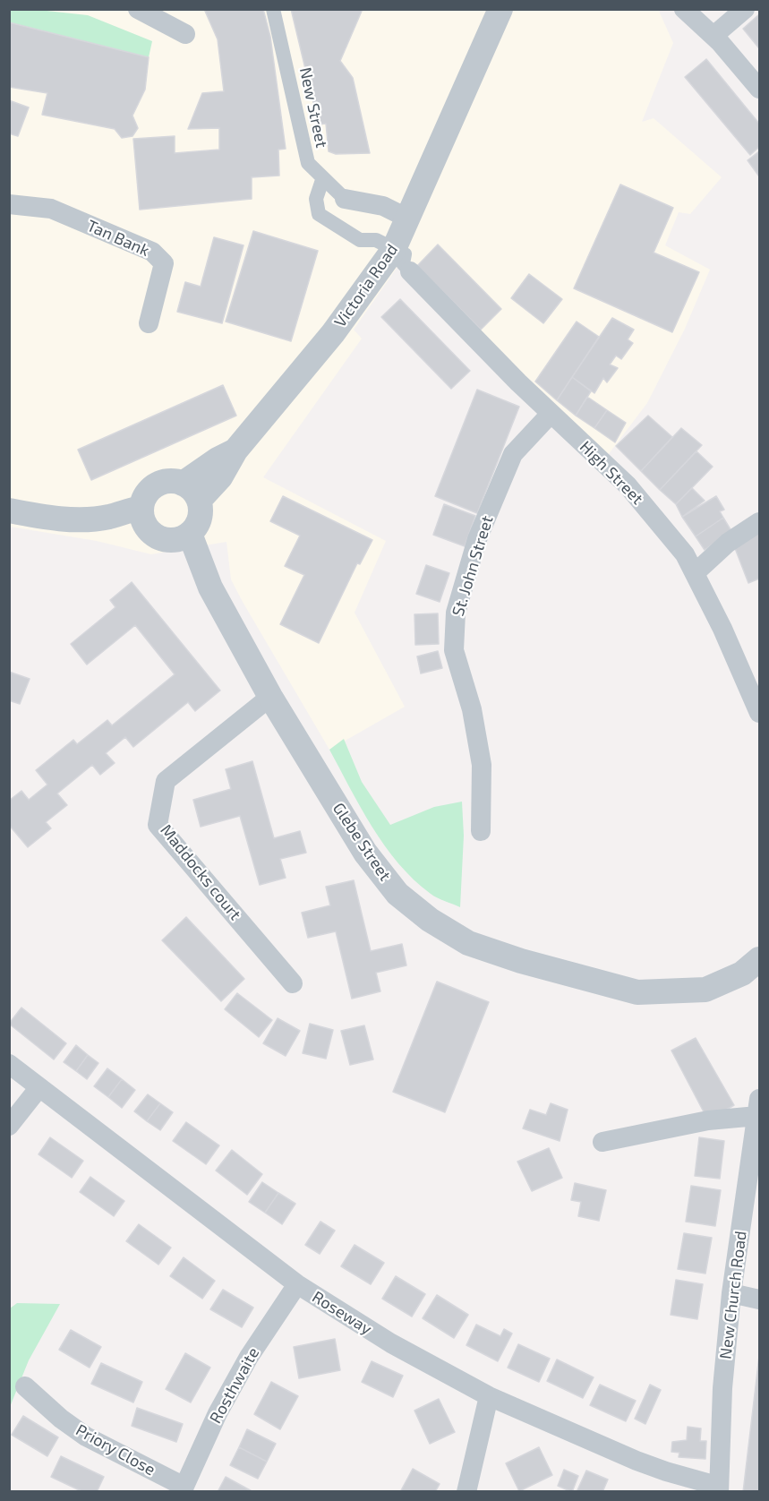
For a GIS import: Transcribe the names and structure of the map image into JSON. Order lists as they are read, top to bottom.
{
  "streets": {
    "street": [
      "New Street",
      "Tan Bank",
      "Victoria Road",
      "High Street",
      "St. John Street",
      "Glebe Street",
      "Maddocks court",
      "New Church Road",
      "Roseway",
      "Rosthwaite",
      "Priory Close"
    ]
  },
  "crossings": [
    ["Victoria Road", "Glebe Street"],
    ["High Street", "St. John Street"],
    ["Glebe Street", "Maddocks court"],
    ["New Church Road", "Roseway"],
    ["Roseway", "Rosthwaite"],
    ["Rosthwaite", "Priory Close"]
  ]
}
